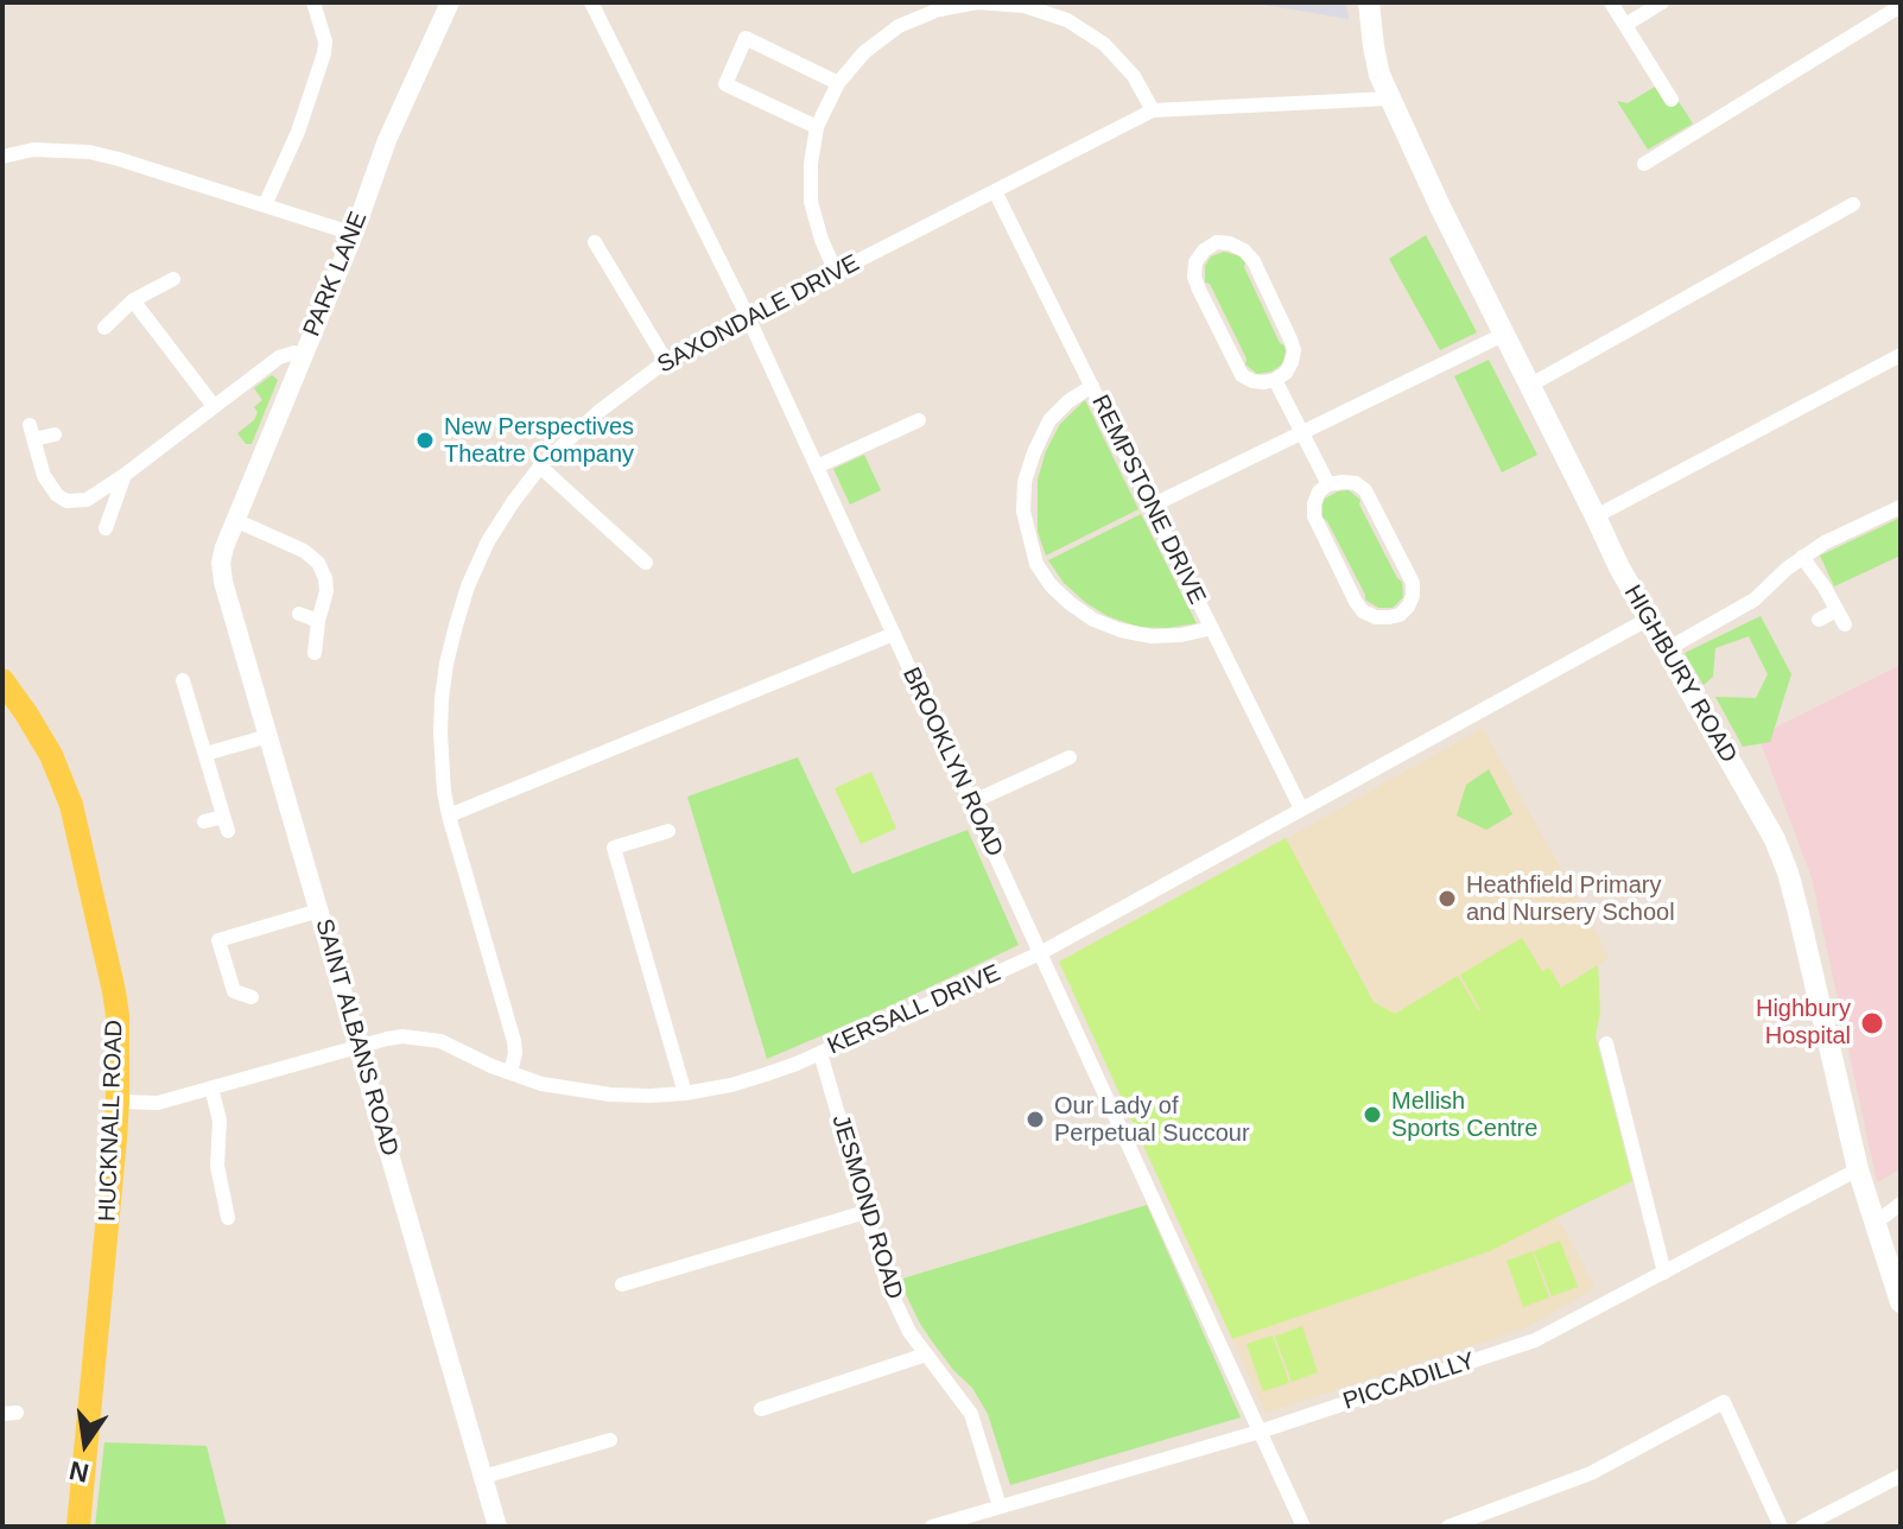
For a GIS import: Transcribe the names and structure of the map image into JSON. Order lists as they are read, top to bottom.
{
  "streets": {
    "main road": ["HIGHBURY ROAD", "HUCKNALL ROAD"],
    "street": [
      "PARK LANE",
      "SAXONDALE DRIVE",
      "REMPSTONE DRIVE",
      "BROOKLYN ROAD",
      "KERSALL DRIVE",
      "SAINT ALBANS ROAD",
      "JESMOND ROAD",
      "PICCADILLY"
    ]
  },
  "crossings": [
    ["PARK LANE", "SAINT ALBANS ROAD"],
    ["SAXONDALE DRIVE", "REMPSTONE DRIVE"],
    ["SAXONDALE DRIVE", "HIGHBURY ROAD"],
    ["SAXONDALE DRIVE", "BROOKLYN ROAD"],
    ["SAXONDALE DRIVE", "KERSALL DRIVE"],
    ["REMPSTONE DRIVE", "KERSALL DRIVE"],
    ["HIGHBURY ROAD", "KERSALL DRIVE"],
    ["HIGHBURY ROAD", "PICCADILLY"],
    ["BROOKLYN ROAD", "KERSALL DRIVE"],
    ["BROOKLYN ROAD", "PICCADILLY"],
    ["KERSALL DRIVE", "SAINT ALBANS ROAD"],
    ["KERSALL DRIVE", "HUCKNALL ROAD"],
    ["KERSALL DRIVE", "JESMOND ROAD"],
    ["JESMOND ROAD", "PICCADILLY"]
  ],
  "places": [
    "New Perspectives Theatre Company",
    "Heathfield Primary and Nursery School",
    "Highbury Hospital",
    "Mellish Sports Centre",
    "Our Lady of Perpetual Succour"
  ],
  "north": "bottom"
}
